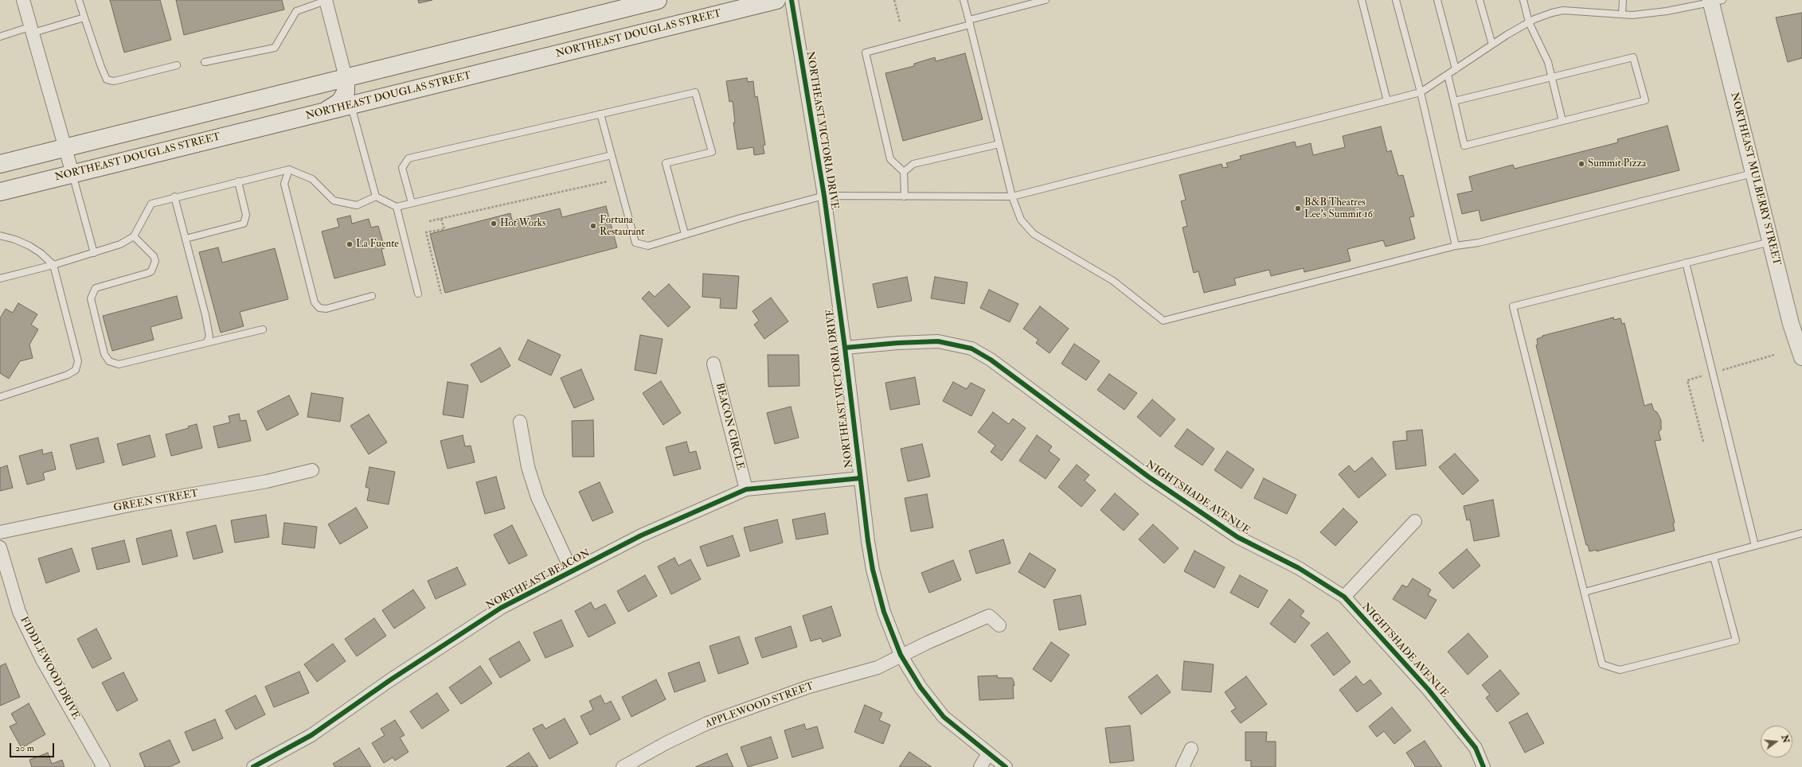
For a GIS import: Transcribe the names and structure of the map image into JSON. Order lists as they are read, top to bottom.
{
  "streets": {
    "main road": ["NORTHEAST DOUGLAS STREET"],
    "street": [
      "NORTHEAST VICTORIA DRIVE",
      "NORTHEAST MULBERRY STREET",
      "BEACON CIRCLE",
      "NIGHTSHADE AVENUE",
      "GREEN STREET",
      "NORTHEAST BEACON",
      "FIDDLEWOOD DRIVE",
      "APPLEWOOD STREET"
    ]
  },
  "crossings": [
    ["NORTHEAST VICTORIA DRIVE", "NIGHTSHADE AVENUE"],
    ["NORTHEAST VICTORIA DRIVE", "NORTHEAST BEACON"],
    ["NORTHEAST VICTORIA DRIVE", "APPLEWOOD STREET"],
    ["BEACON CIRCLE", "NORTHEAST BEACON"]
  ],
  "places": [
    "Summit Pizza",
    "B&B Theatres Lee's Summit 16",
    "Hot Works",
    "Fortuna Restaurant",
    "La Fuente"
  ],
  "scale_bar": "20 m",
  "north": "right"
}
